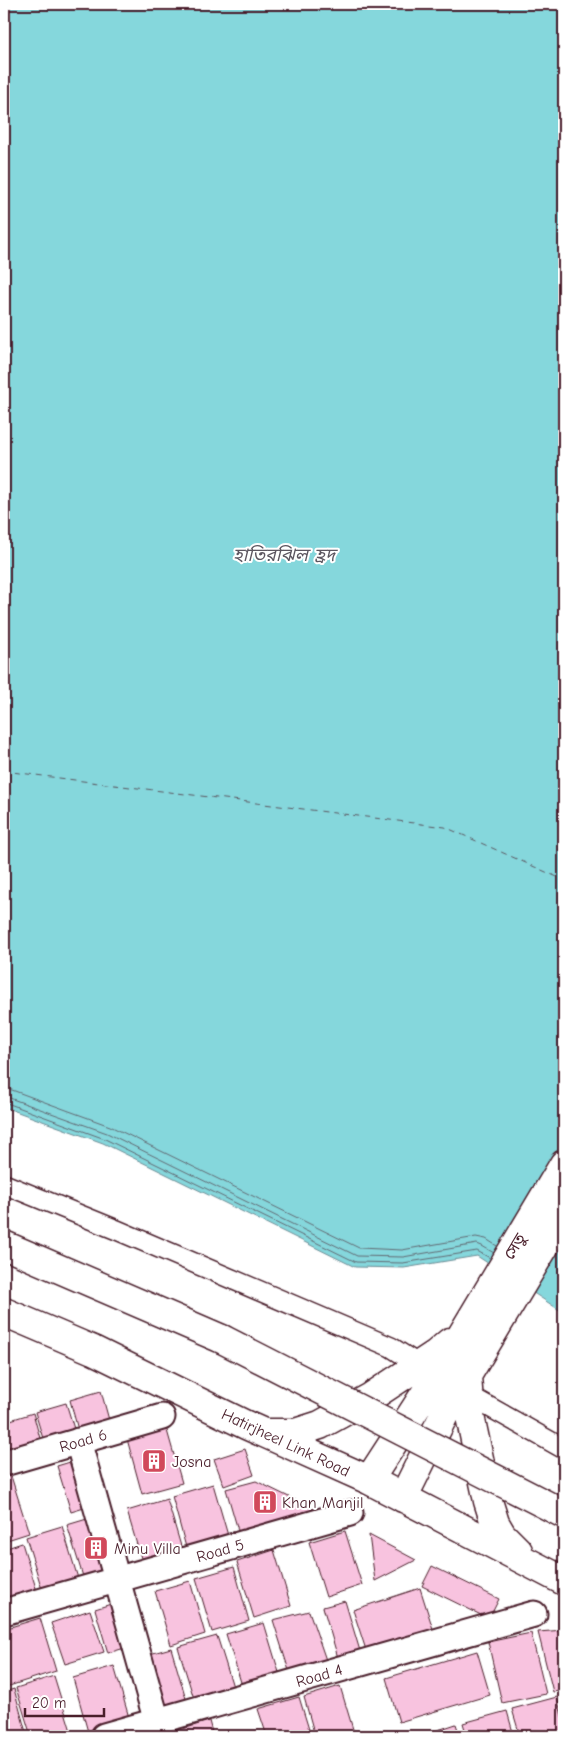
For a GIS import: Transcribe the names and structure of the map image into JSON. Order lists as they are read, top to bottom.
{
  "streets": {
    "main road": ["সেতু", "Hatirjheel Link Road"],
    "street": ["Road 6", "Road 5", "Road 4"]
  },
  "water": ["হাতিরঝিল হ্রদ"],
  "places": {
    "building": ["Josna", "Khan Manjil", "Minu Villa"]
  },
  "scale_bar": "20 m"
}
